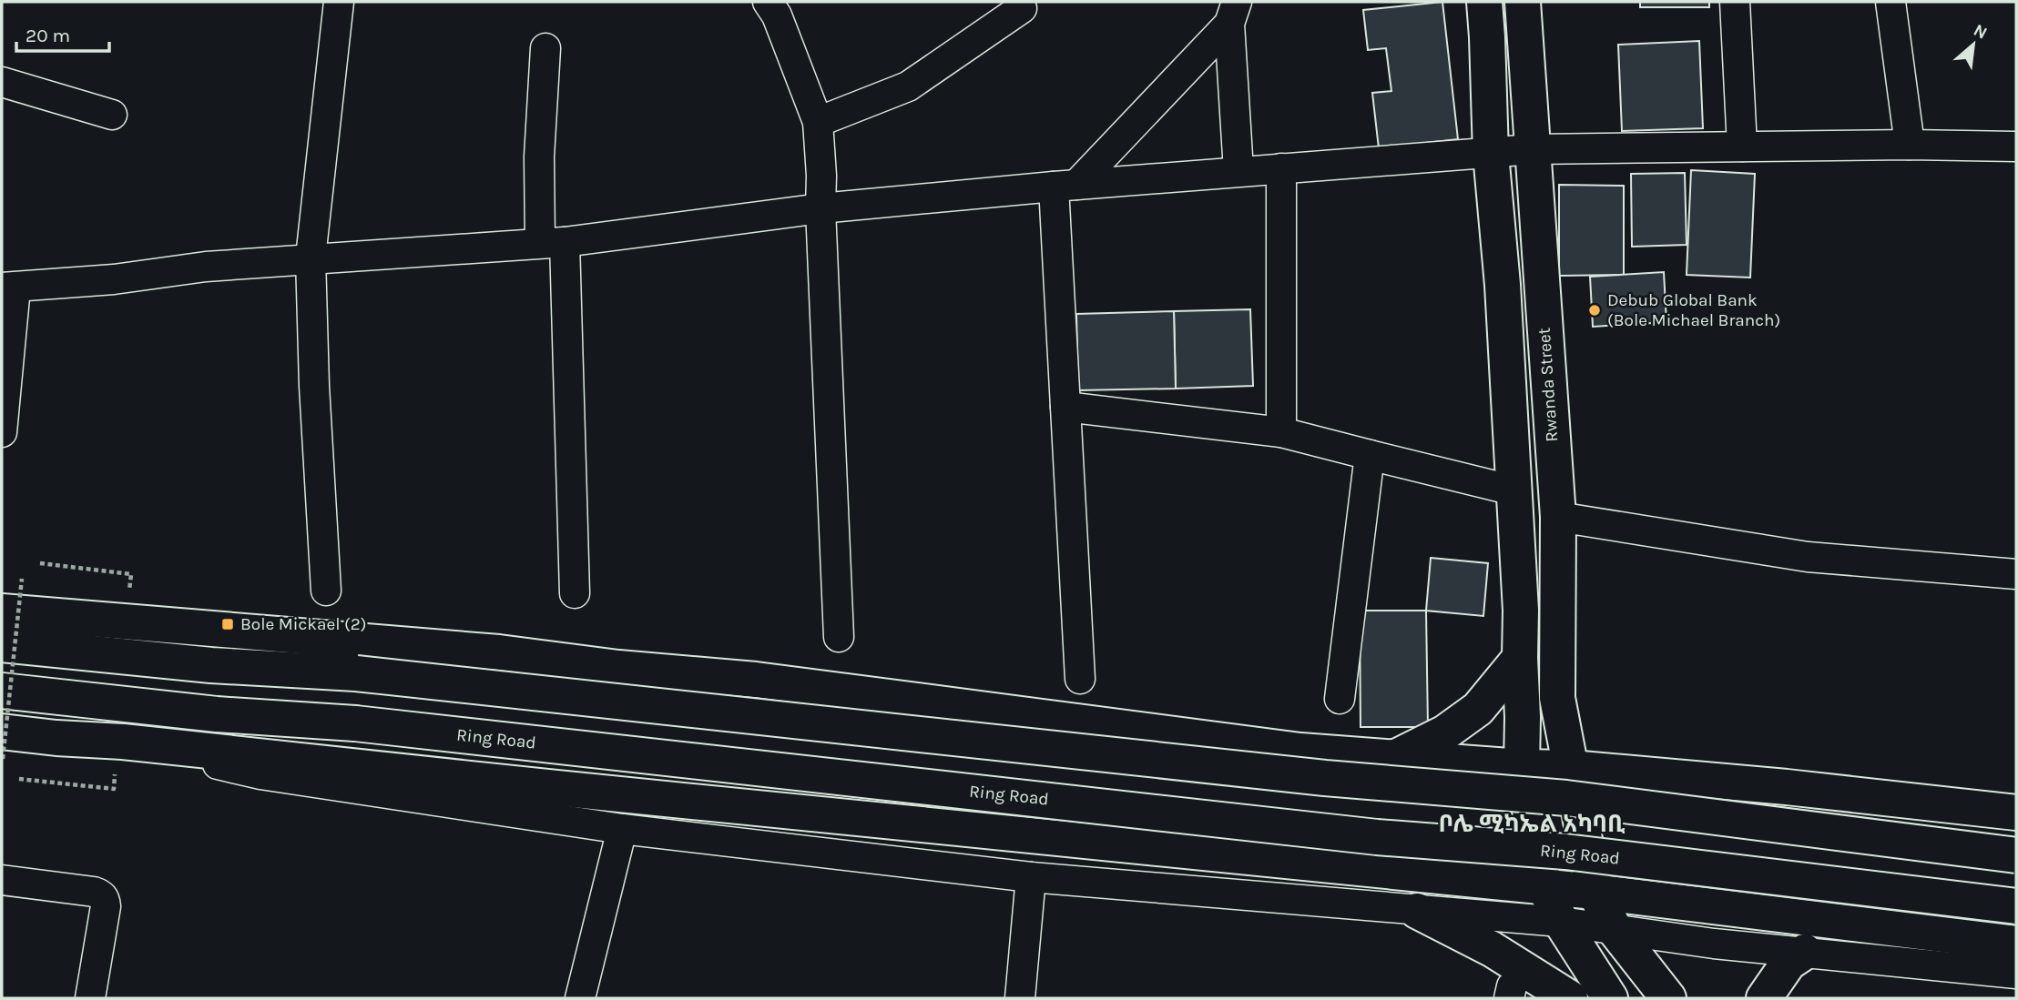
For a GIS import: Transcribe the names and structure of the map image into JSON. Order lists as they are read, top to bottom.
{
  "streets": {
    "main road": ["Rwanda Street", "Ring Road"]
  },
  "districts": ["ቦሌ ሚካኤል አካባቢ"],
  "places": {
    "other": ["Debub Global Bank (Bole Michael Branch)"],
    "transit": ["Bole Mickael (2)"]
  },
  "scale_bar": "20 m",
  "north": "top right"
}
